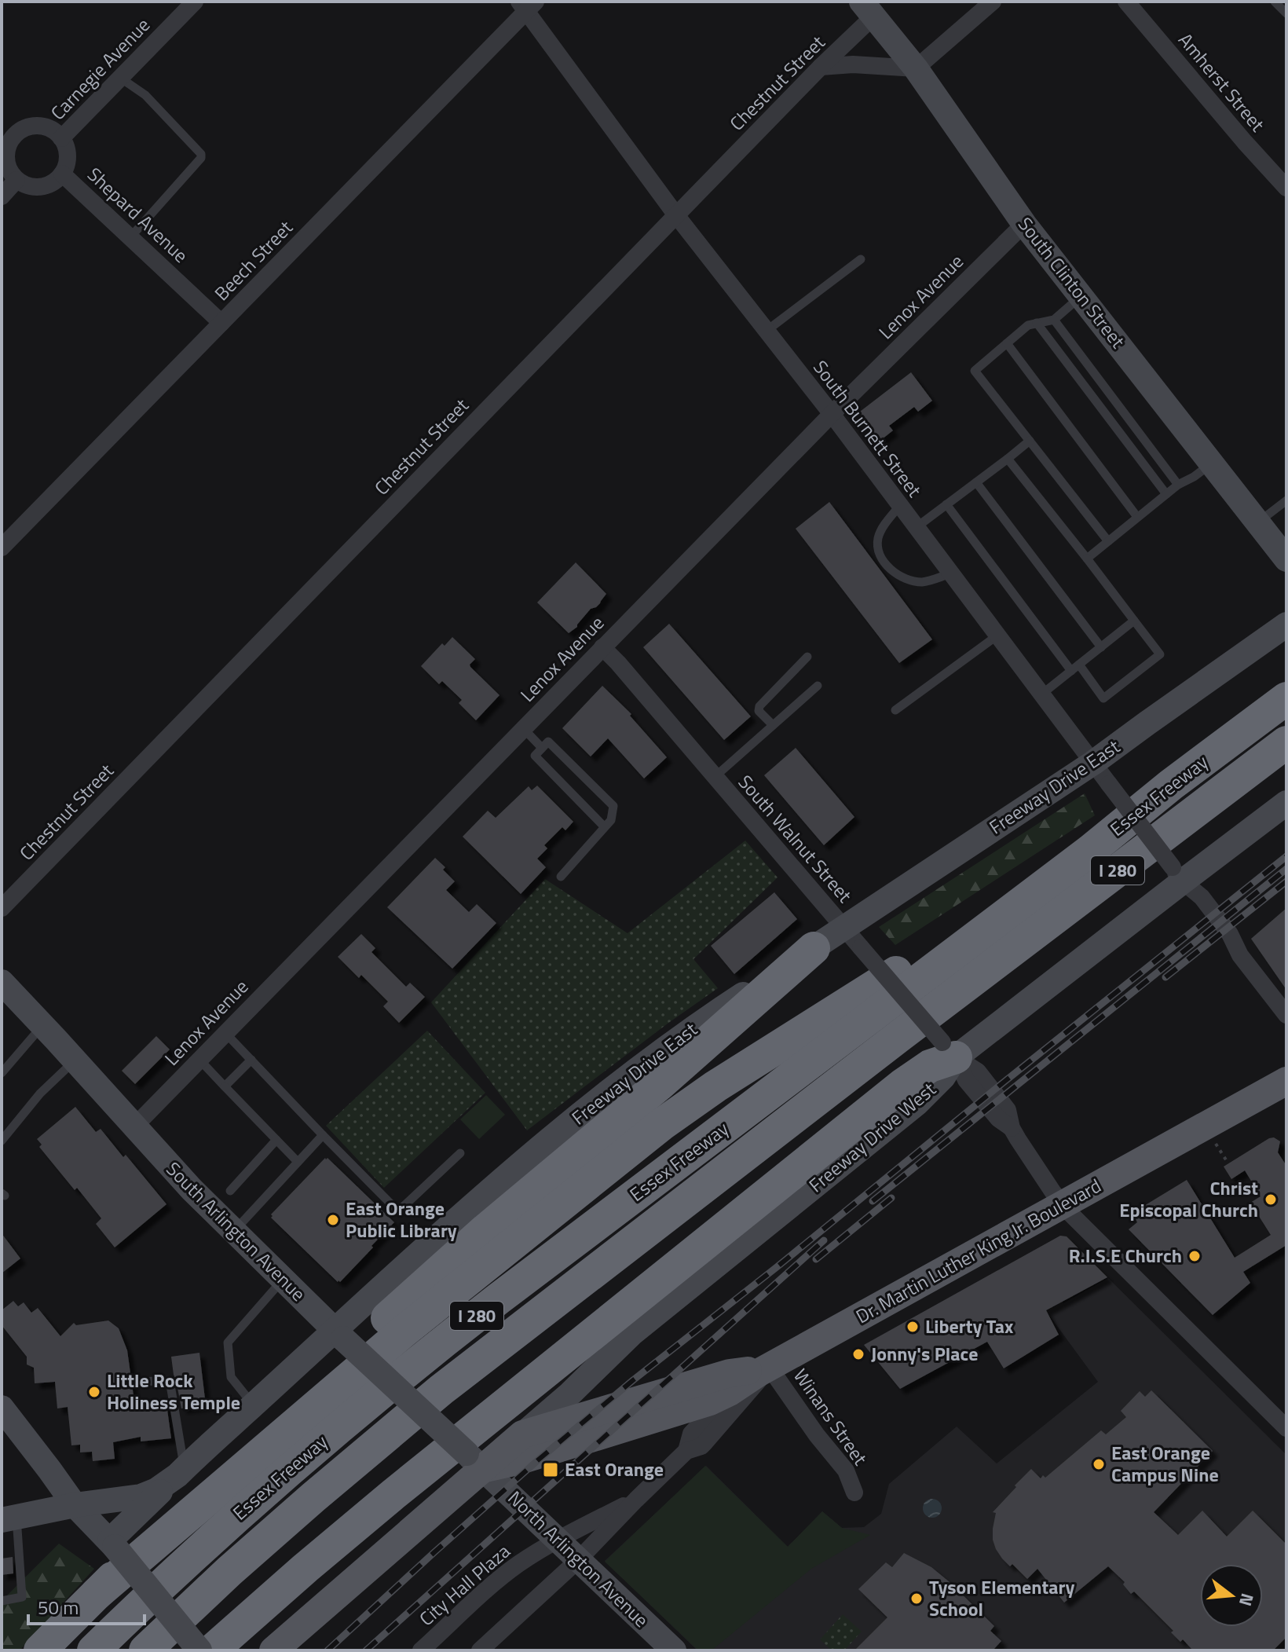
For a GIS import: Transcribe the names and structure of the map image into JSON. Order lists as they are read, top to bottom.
{
  "streets": {
    "highway": ["Essex Freeway", "I 280"],
    "main road": [
      "South Clinton Street",
      "Freeway Drive East",
      "Freeway Drive West",
      "South Arlington Avenue",
      "Dr. Martin Luther King Jr. Boulevard",
      "North Arlington Avenue"
    ],
    "street": [
      "Carnegie Avenue",
      "Amherst Street",
      "Chestnut Street",
      "Shepard Avenue",
      "Beech Street",
      "Lenox Avenue",
      "South Burnett Street",
      "South Walnut Street",
      "Winans Street",
      "City Hall Plaza"
    ]
  },
  "crossings": [
    ["Carnegie Avenue", "Shepard Avenue"],
    ["Chestnut Street", "South Clinton Street"],
    ["Chestnut Street", "South Burnett Street"],
    ["Shepard Avenue", "Beech Street"],
    ["Beech Street", "South Burnett Street"],
    ["South Clinton Street", "Lenox Avenue"],
    ["Lenox Avenue", "South Burnett Street"],
    ["Lenox Avenue", "South Walnut Street"],
    ["Lenox Avenue", "South Arlington Avenue"],
    ["South Burnett Street", "Freeway Drive East"],
    ["South Burnett Street", "Freeway Drive West"],
    ["Freeway Drive East", "South Walnut Street"],
    ["Freeway Drive East", "South Arlington Avenue"],
    ["South Walnut Street", "Freeway Drive West"],
    ["South Walnut Street", "Dr. Martin Luther King Jr. Boulevard"],
    ["Freeway Drive West", "Dr. Martin Luther King Jr. Boulevard"],
    ["South Arlington Avenue", "Dr. Martin Luther King Jr. Boulevard"],
    ["South Arlington Avenue", "North Arlington Avenue"],
    ["Dr. Martin Luther King Jr. Boulevard", "Winans Street"],
    ["Dr. Martin Luther King Jr. Boulevard", "North Arlington Avenue"],
    ["Dr. Martin Luther King Jr. Boulevard", "City Hall Plaza"],
    ["Winans Street", "City Hall Plaza"],
    ["North Arlington Avenue", "City Hall Plaza"]
  ],
  "places": {
    "other": [
      "Christ Episcopal Church",
      "East Orange Public Library",
      "R.I.S.E Church",
      "Liberty Tax",
      "Jonny's Place",
      "Little Rock Holiness Temple",
      "East Orange Campus Nine",
      "Tyson Elementary School"
    ],
    "transit": ["East Orange"]
  },
  "scale_bar": "50 m",
  "north": "right"
}
